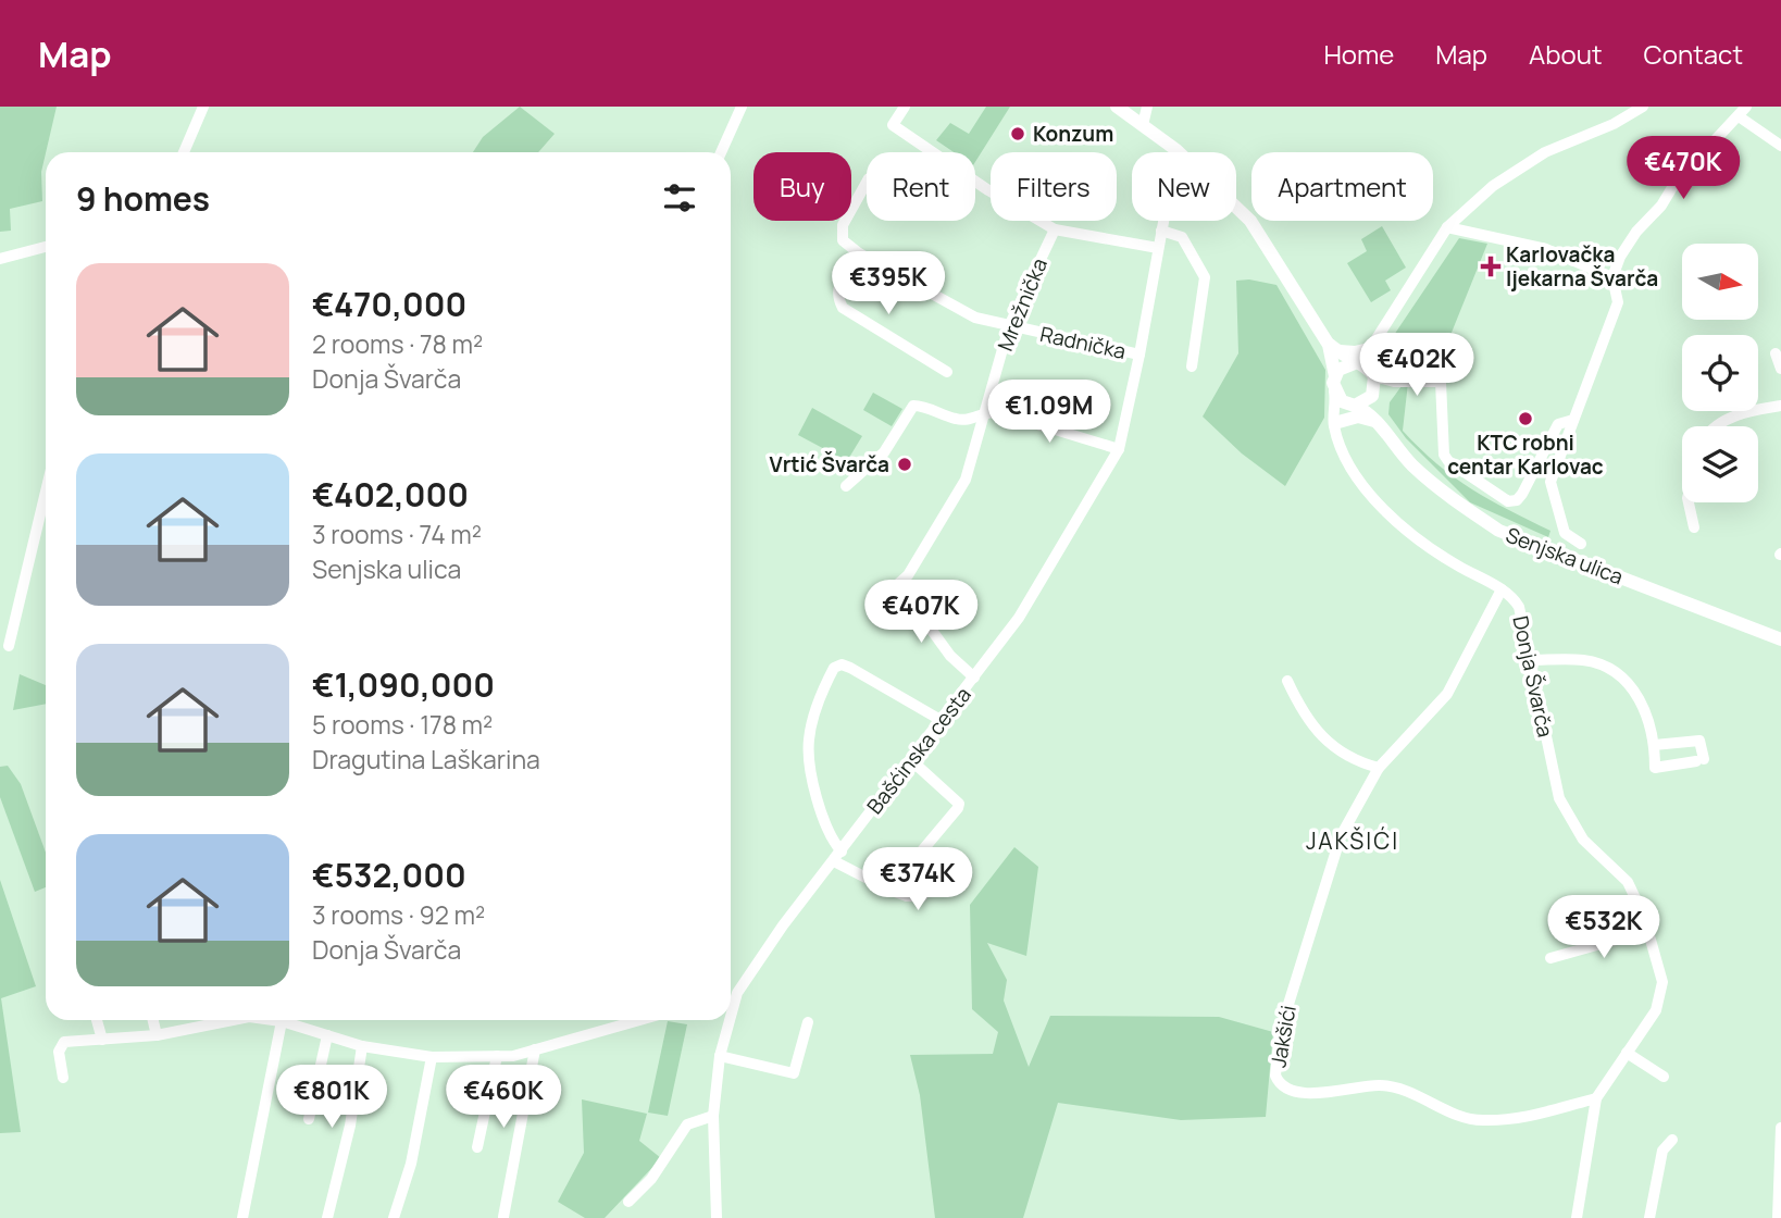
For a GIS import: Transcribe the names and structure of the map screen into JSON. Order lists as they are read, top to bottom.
{
  "streets": {
    "main road": ["Senjska ulica"],
    "street": [
      "Mrežnička",
      "Radnička",
      "Donja Švarča",
      "Bašćinska cesta",
      "Jakšići"
    ]
  },
  "crossings": [
    ["Mrežnička", "Radnička"],
    ["Mrežnička", "Bašćinska cesta"],
    ["Radnička", "Bašćinska cesta"],
    ["Senjska ulica", "Donja Švarča"],
    ["Donja Švarča", "Jakšići"]
  ],
  "districts": ["JAKŠIĆI"],
  "places": {
    "other": ["Konzum", "KTC robni centar Karlovac", "Vrtić Švarča"],
    "health": ["Karlovačka ljekarna Švarča"]
  },
  "north": "right",
  "page": {
    "header": "Map",
    "nav": [
      "Home",
      "Map",
      "About",
      "Contact"
    ],
    "price": [
      "€470K",
      "€395K",
      "€402K",
      "€1.09M",
      "€407K",
      "€374K",
      "€532K",
      "€801K",
      "€460K"
    ],
    "chip": [
      "Buy",
      "Rent",
      "Filters",
      "New",
      "Apartment"
    ],
    "heading": "9 homes",
    "list": [
      {
        "name": "€470,000",
        "note": "2 rooms · 78 m² · Donja Švarča"
      },
      {
        "name": "€402,000",
        "note": "3 rooms · 74 m² · Senjska ulica"
      },
      {
        "name": "€1,090,000",
        "note": "5 rooms · 178 m² · Dragutina Laškarina"
      },
      {
        "name": "€532,000",
        "note": "3 rooms · 92 m² · Donja Švarča"
      }
    ]
  }
}
